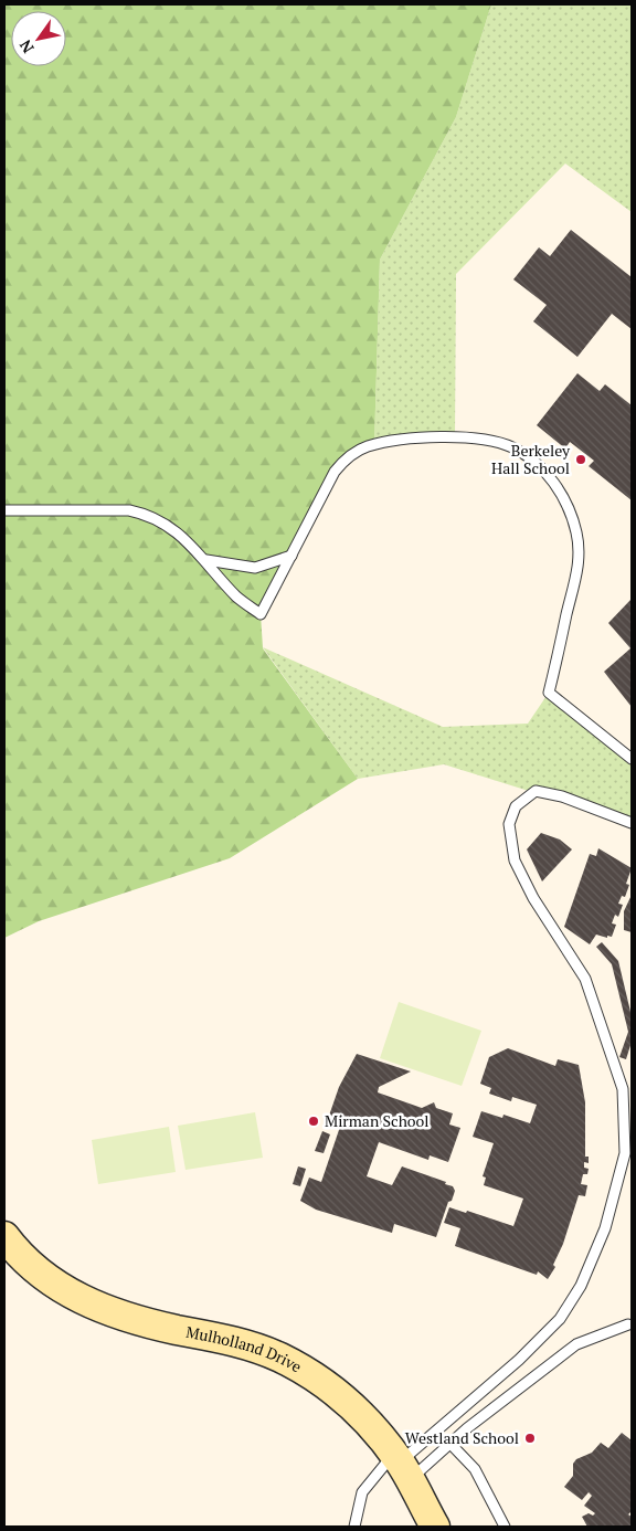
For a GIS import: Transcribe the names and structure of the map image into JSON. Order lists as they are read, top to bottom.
{
  "streets": {
    "main road": ["Mulholland Drive"]
  },
  "places": ["Berkeley Hall School", "Mirman School", "Westland School"],
  "north": "bottom left"
}
